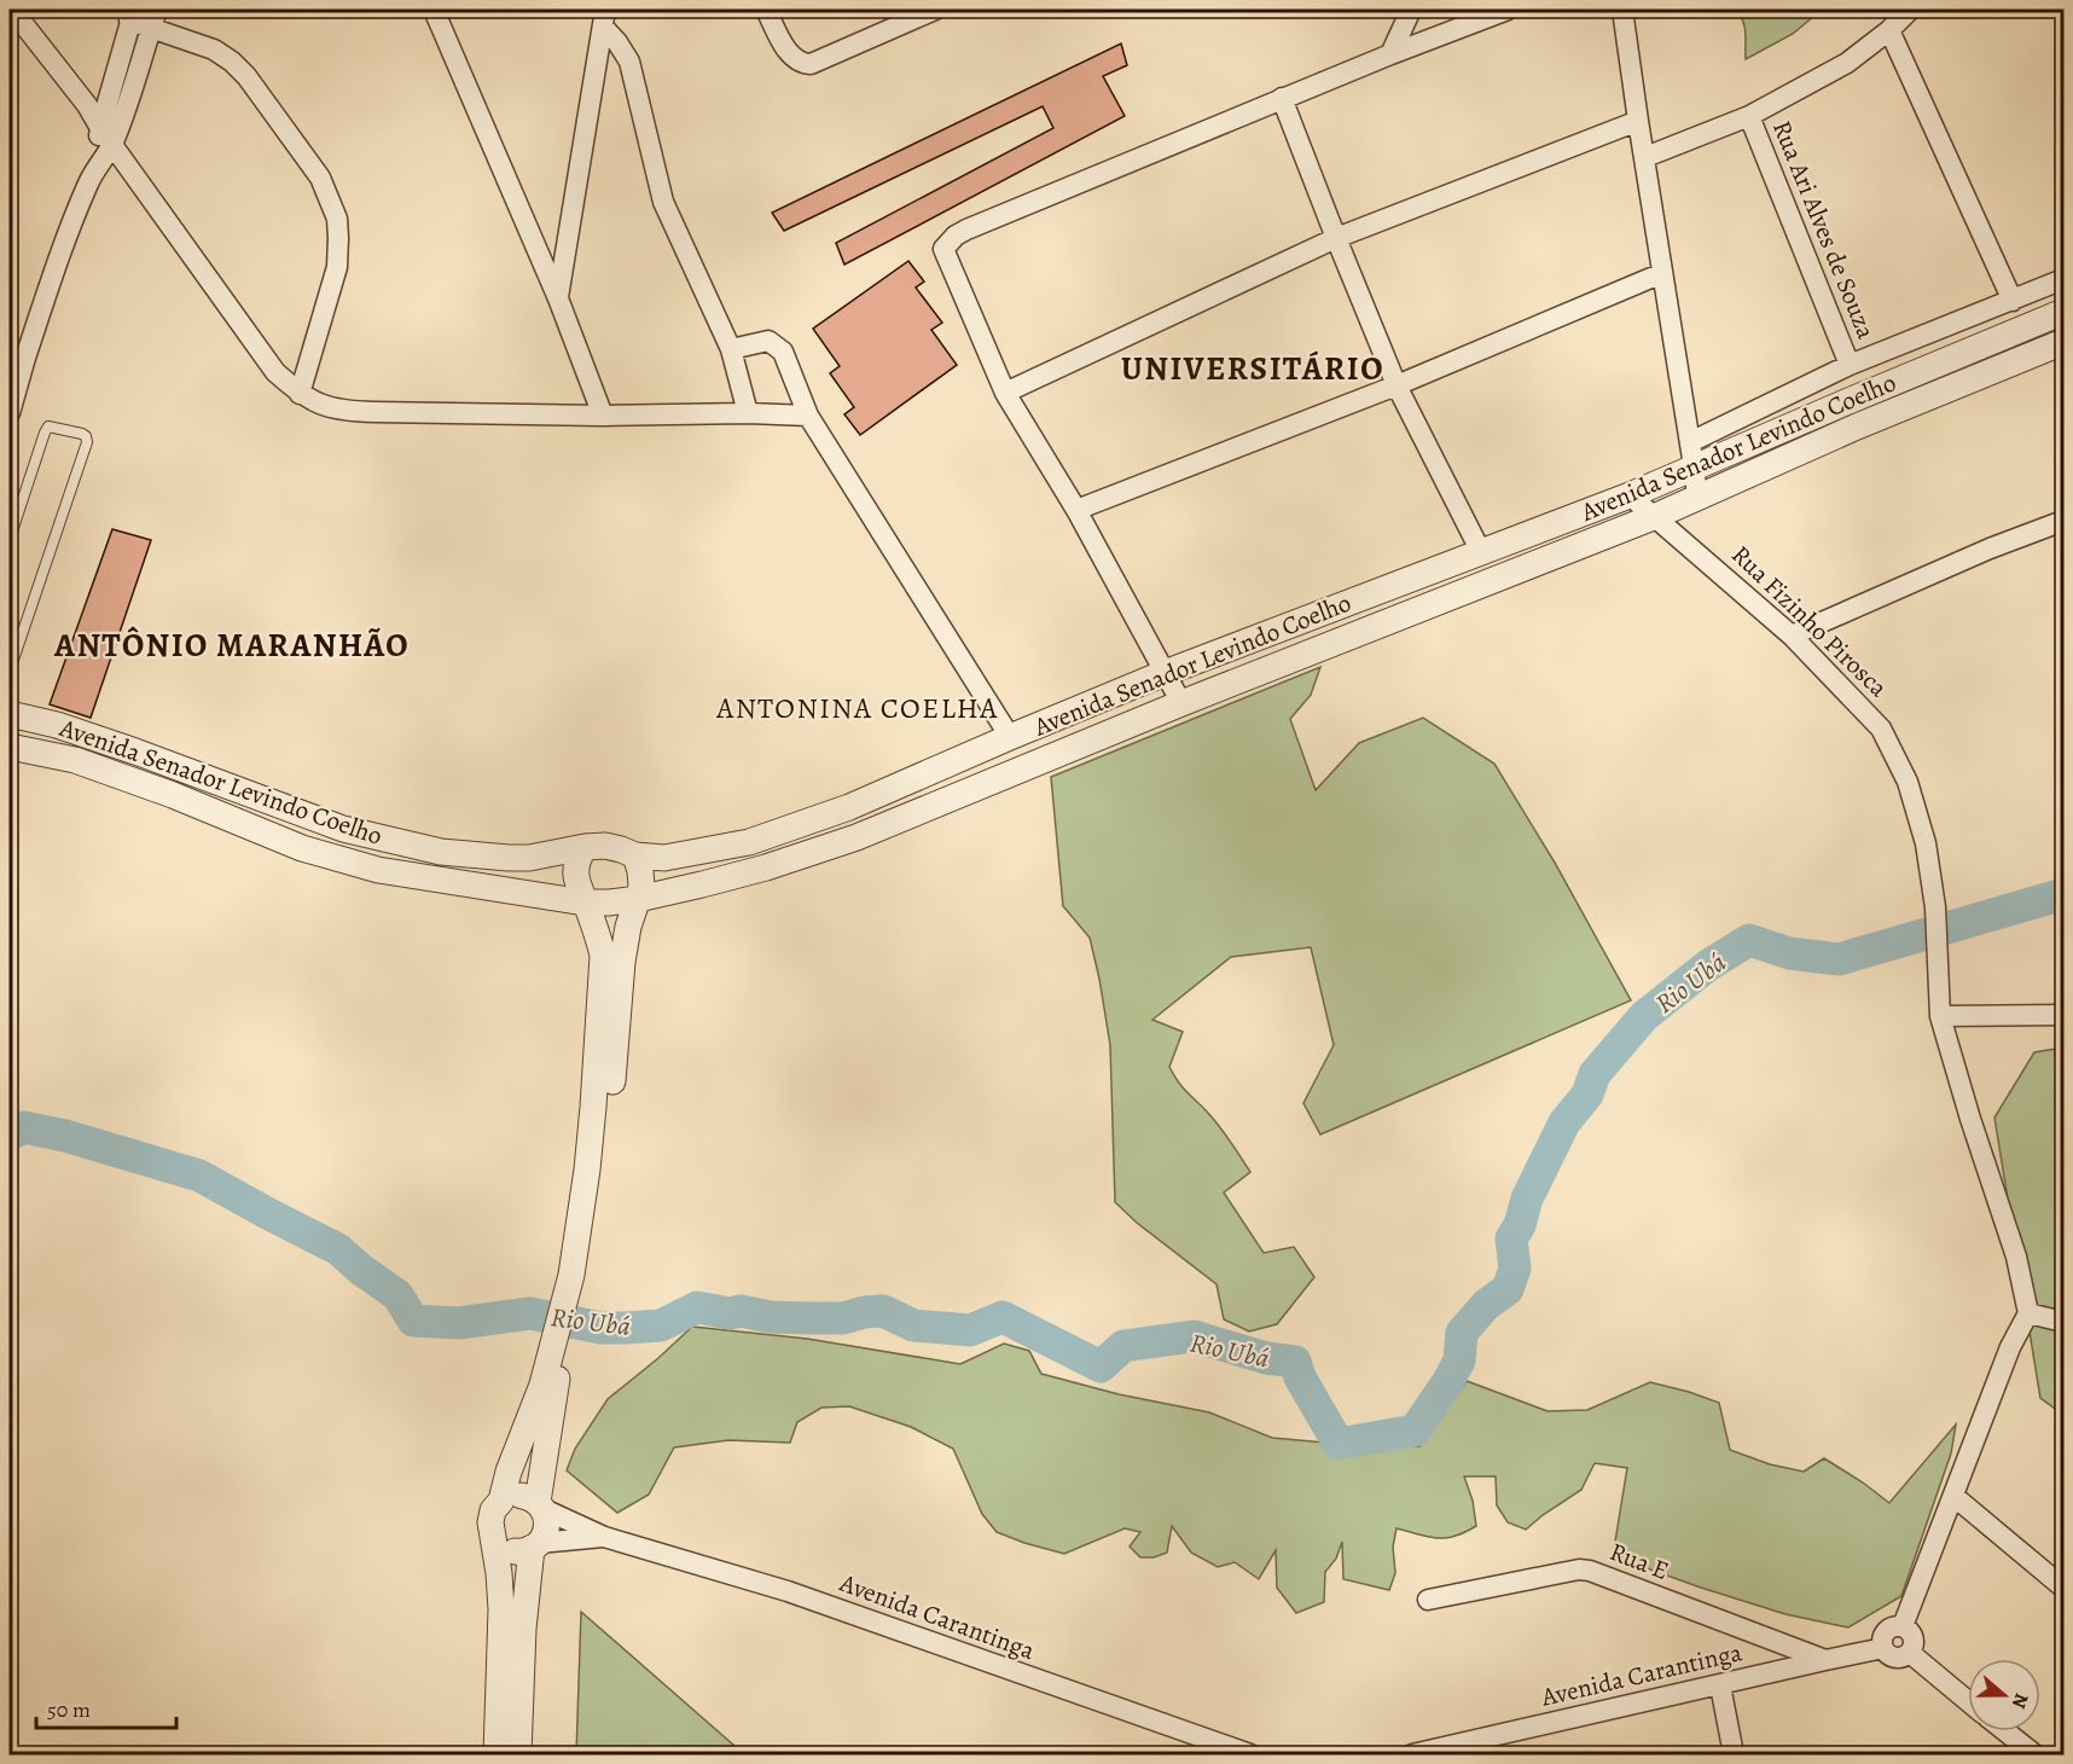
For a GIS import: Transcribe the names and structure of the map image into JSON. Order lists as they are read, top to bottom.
{
  "streets": {
    "street": [
      "Rua Ari Alves de Souza",
      "Avenida Senador Levindo Coelho",
      "Rua Fizinho Pirosca",
      "Rua E",
      "Avenida Carantinga"
    ]
  },
  "crossings": [
    ["Avenida Senador Levindo Coelho", "Rua Fizinho Pirosca"],
    ["Rua E", "Avenida Carantinga"]
  ],
  "districts": ["UNIVERSITÁRIO", "ANTÔNIO MARANHÃO", "ANTONINA COELHA"],
  "water": ["Rio Ubá"],
  "scale_bar": "50 m",
  "north": "right"
}
